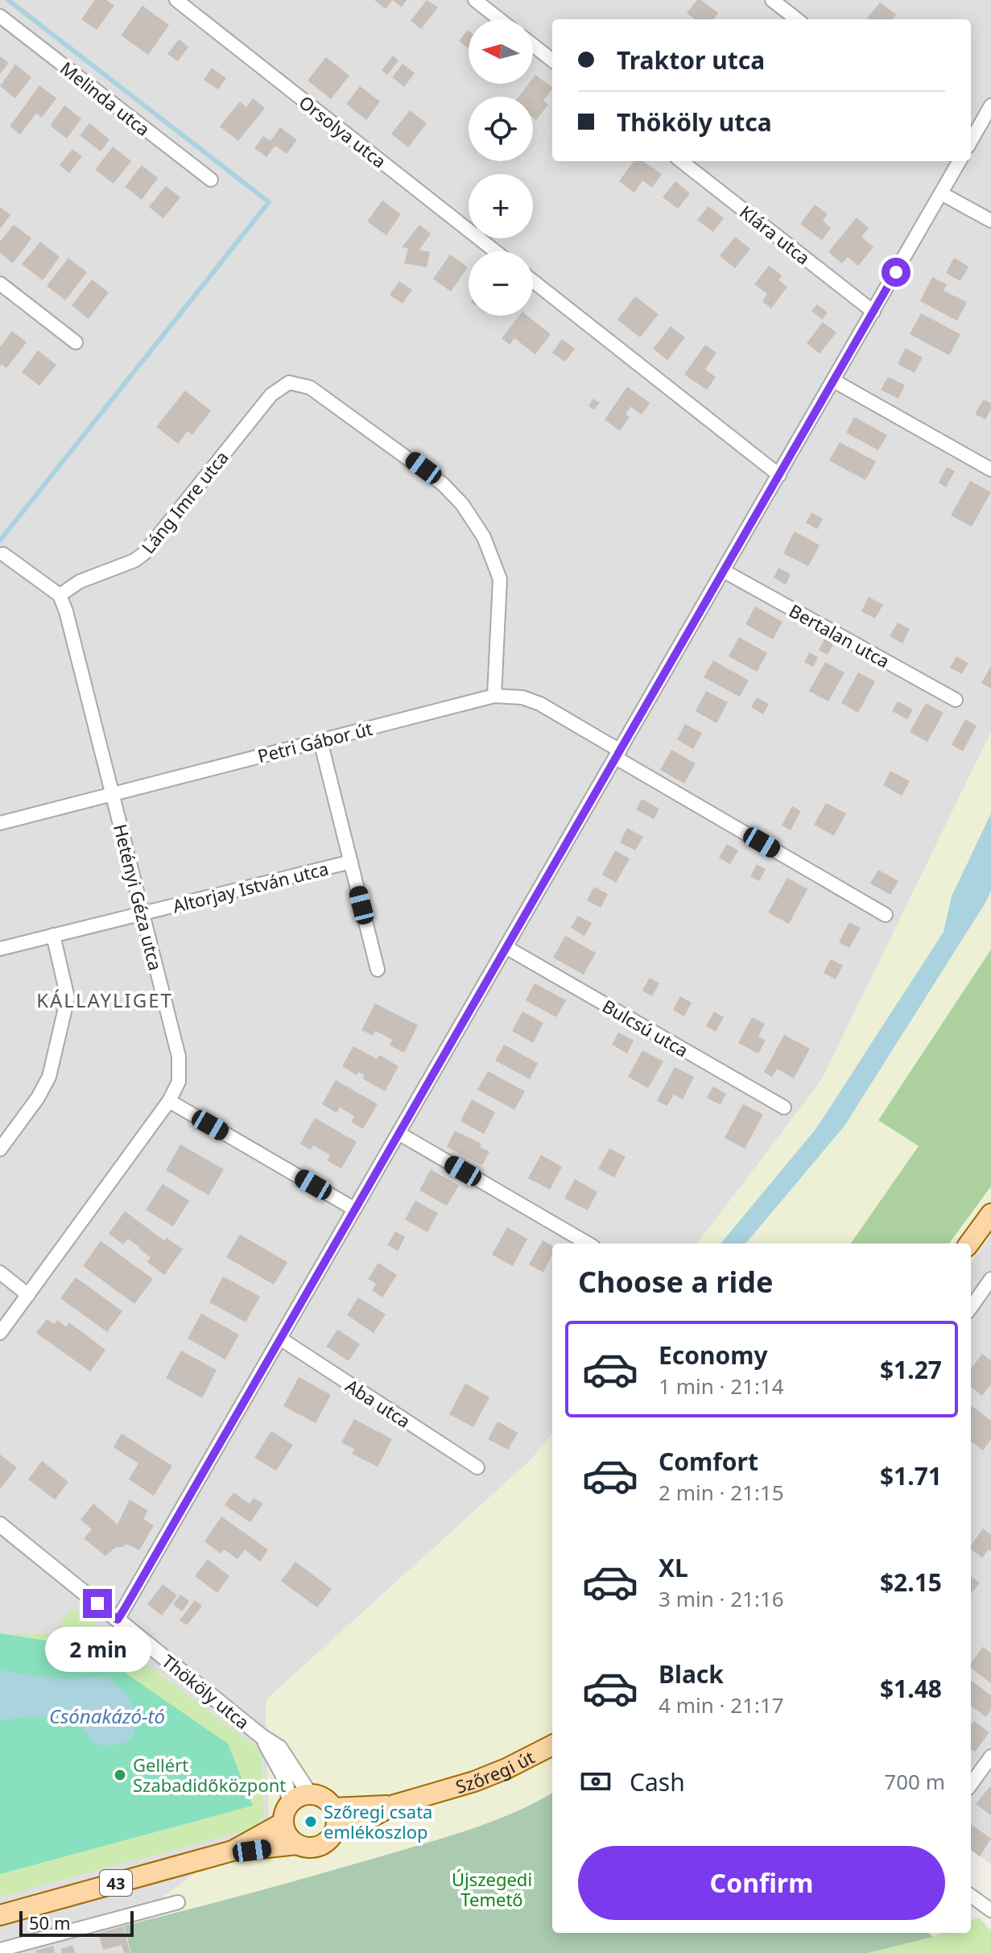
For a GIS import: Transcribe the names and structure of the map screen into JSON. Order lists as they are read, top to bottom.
{
  "streets": {
    "main road": ["Szőregi út", "43"],
    "street": [
      "Melinda utca",
      "Orsolya utca",
      "Klára utca",
      "Láng Imre utca",
      "Bertalan utca",
      "Petri Gábor út",
      "Altorjay István utca",
      "Hetényi Géza utca",
      "Bulcsú utca",
      "Aba utca",
      "Thököly utca"
    ]
  },
  "crossings": [
    ["Láng Imre utca", "Petri Gábor út"],
    ["Láng Imre utca", "Hetényi Géza utca"],
    ["Petri Gábor út", "Hetényi Géza utca"],
    ["Altorjay István utca", "Hetényi Géza utca"],
    ["Thököly utca", "Szőregi út"]
  ],
  "districts": ["KÁLLAYLIGET"],
  "water": ["Csónakázó-tó"],
  "parks": ["Újszegedi Temető"],
  "places": ["Gellért Szabadidőközpont", "Szőregi csata emlékoszlop"],
  "scale_bar": "50 m",
  "north": "left",
  "page": {
    "map_buttons": ["+", "−"],
    "banner": ["Traktor utca", "Thököly utca"],
    "heading": "Choose a ride",
    "list": [
      {
        "name": "Economy",
        "note": "1 min · 21:14",
        "value": "$1.27"
      },
      {
        "name": "Comfort",
        "note": "2 min · 21:15",
        "value": "$1.71"
      },
      {
        "name": "XL",
        "note": "3 min · 21:16",
        "value": "$2.15"
      },
      {
        "name": "Black",
        "note": "4 min · 21:17",
        "value": "$1.48"
      }
    ],
    "bubble": "2 min",
    "pay": ["Cash", "700 m"],
    "buttons": "Confirm",
    "scale": "50 m"
  }
}
